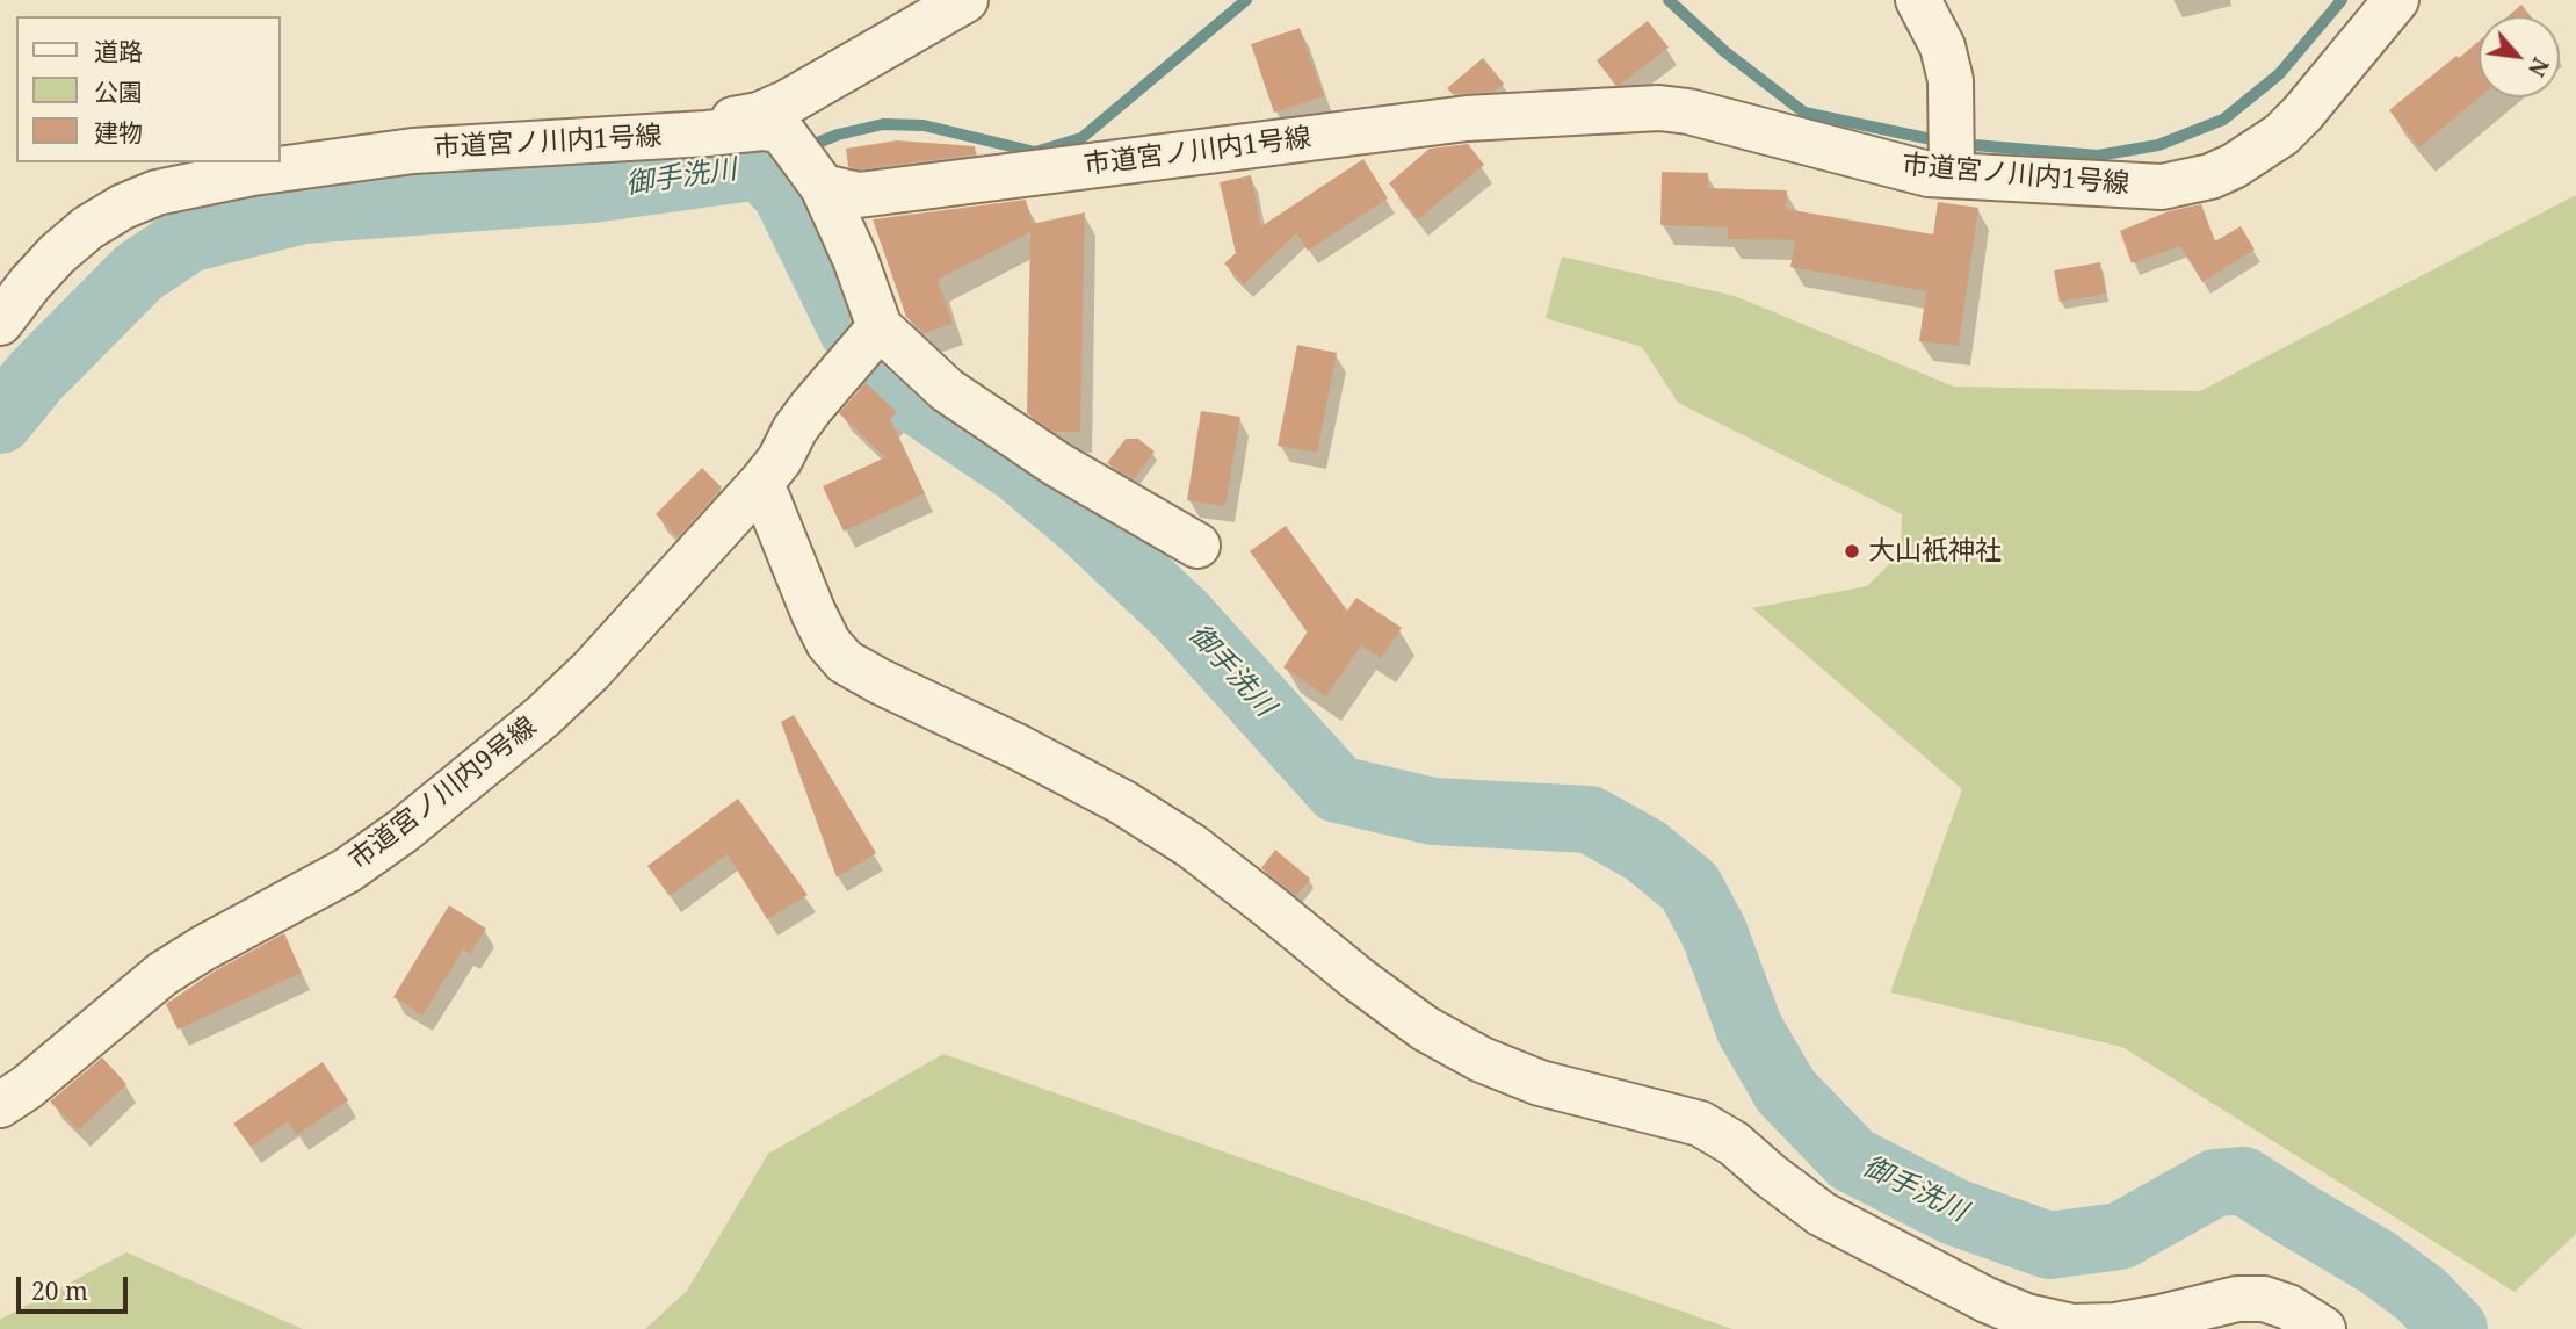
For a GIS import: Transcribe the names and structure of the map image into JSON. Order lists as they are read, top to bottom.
{
  "streets": {
    "street": ["市道宮ノ川内1号線", "市道宮ノ川内9号線"]
  },
  "water": ["御手洗川"],
  "places": ["大山衹神社"],
  "legend": ["道路", "公園", "建物"],
  "scale_bar": "20 m",
  "north": "bottom right"
}
